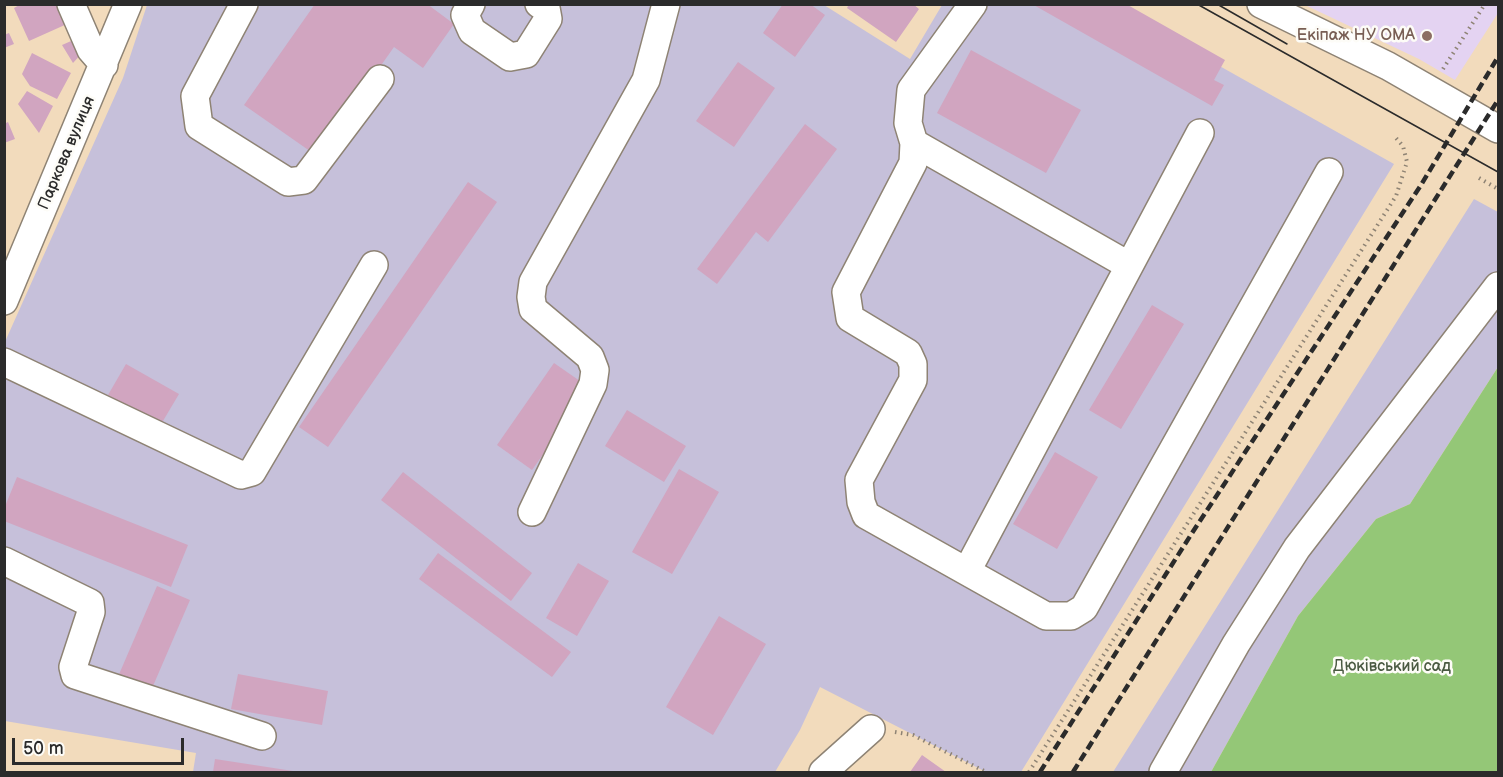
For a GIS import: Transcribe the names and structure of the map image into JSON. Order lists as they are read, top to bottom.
{
  "streets": {
    "street": ["Паркова вулиця"]
  },
  "parks": ["Дюківський сад"],
  "places": ["Екіпаж НУ ОМА"],
  "scale_bar": "50 m"
}
